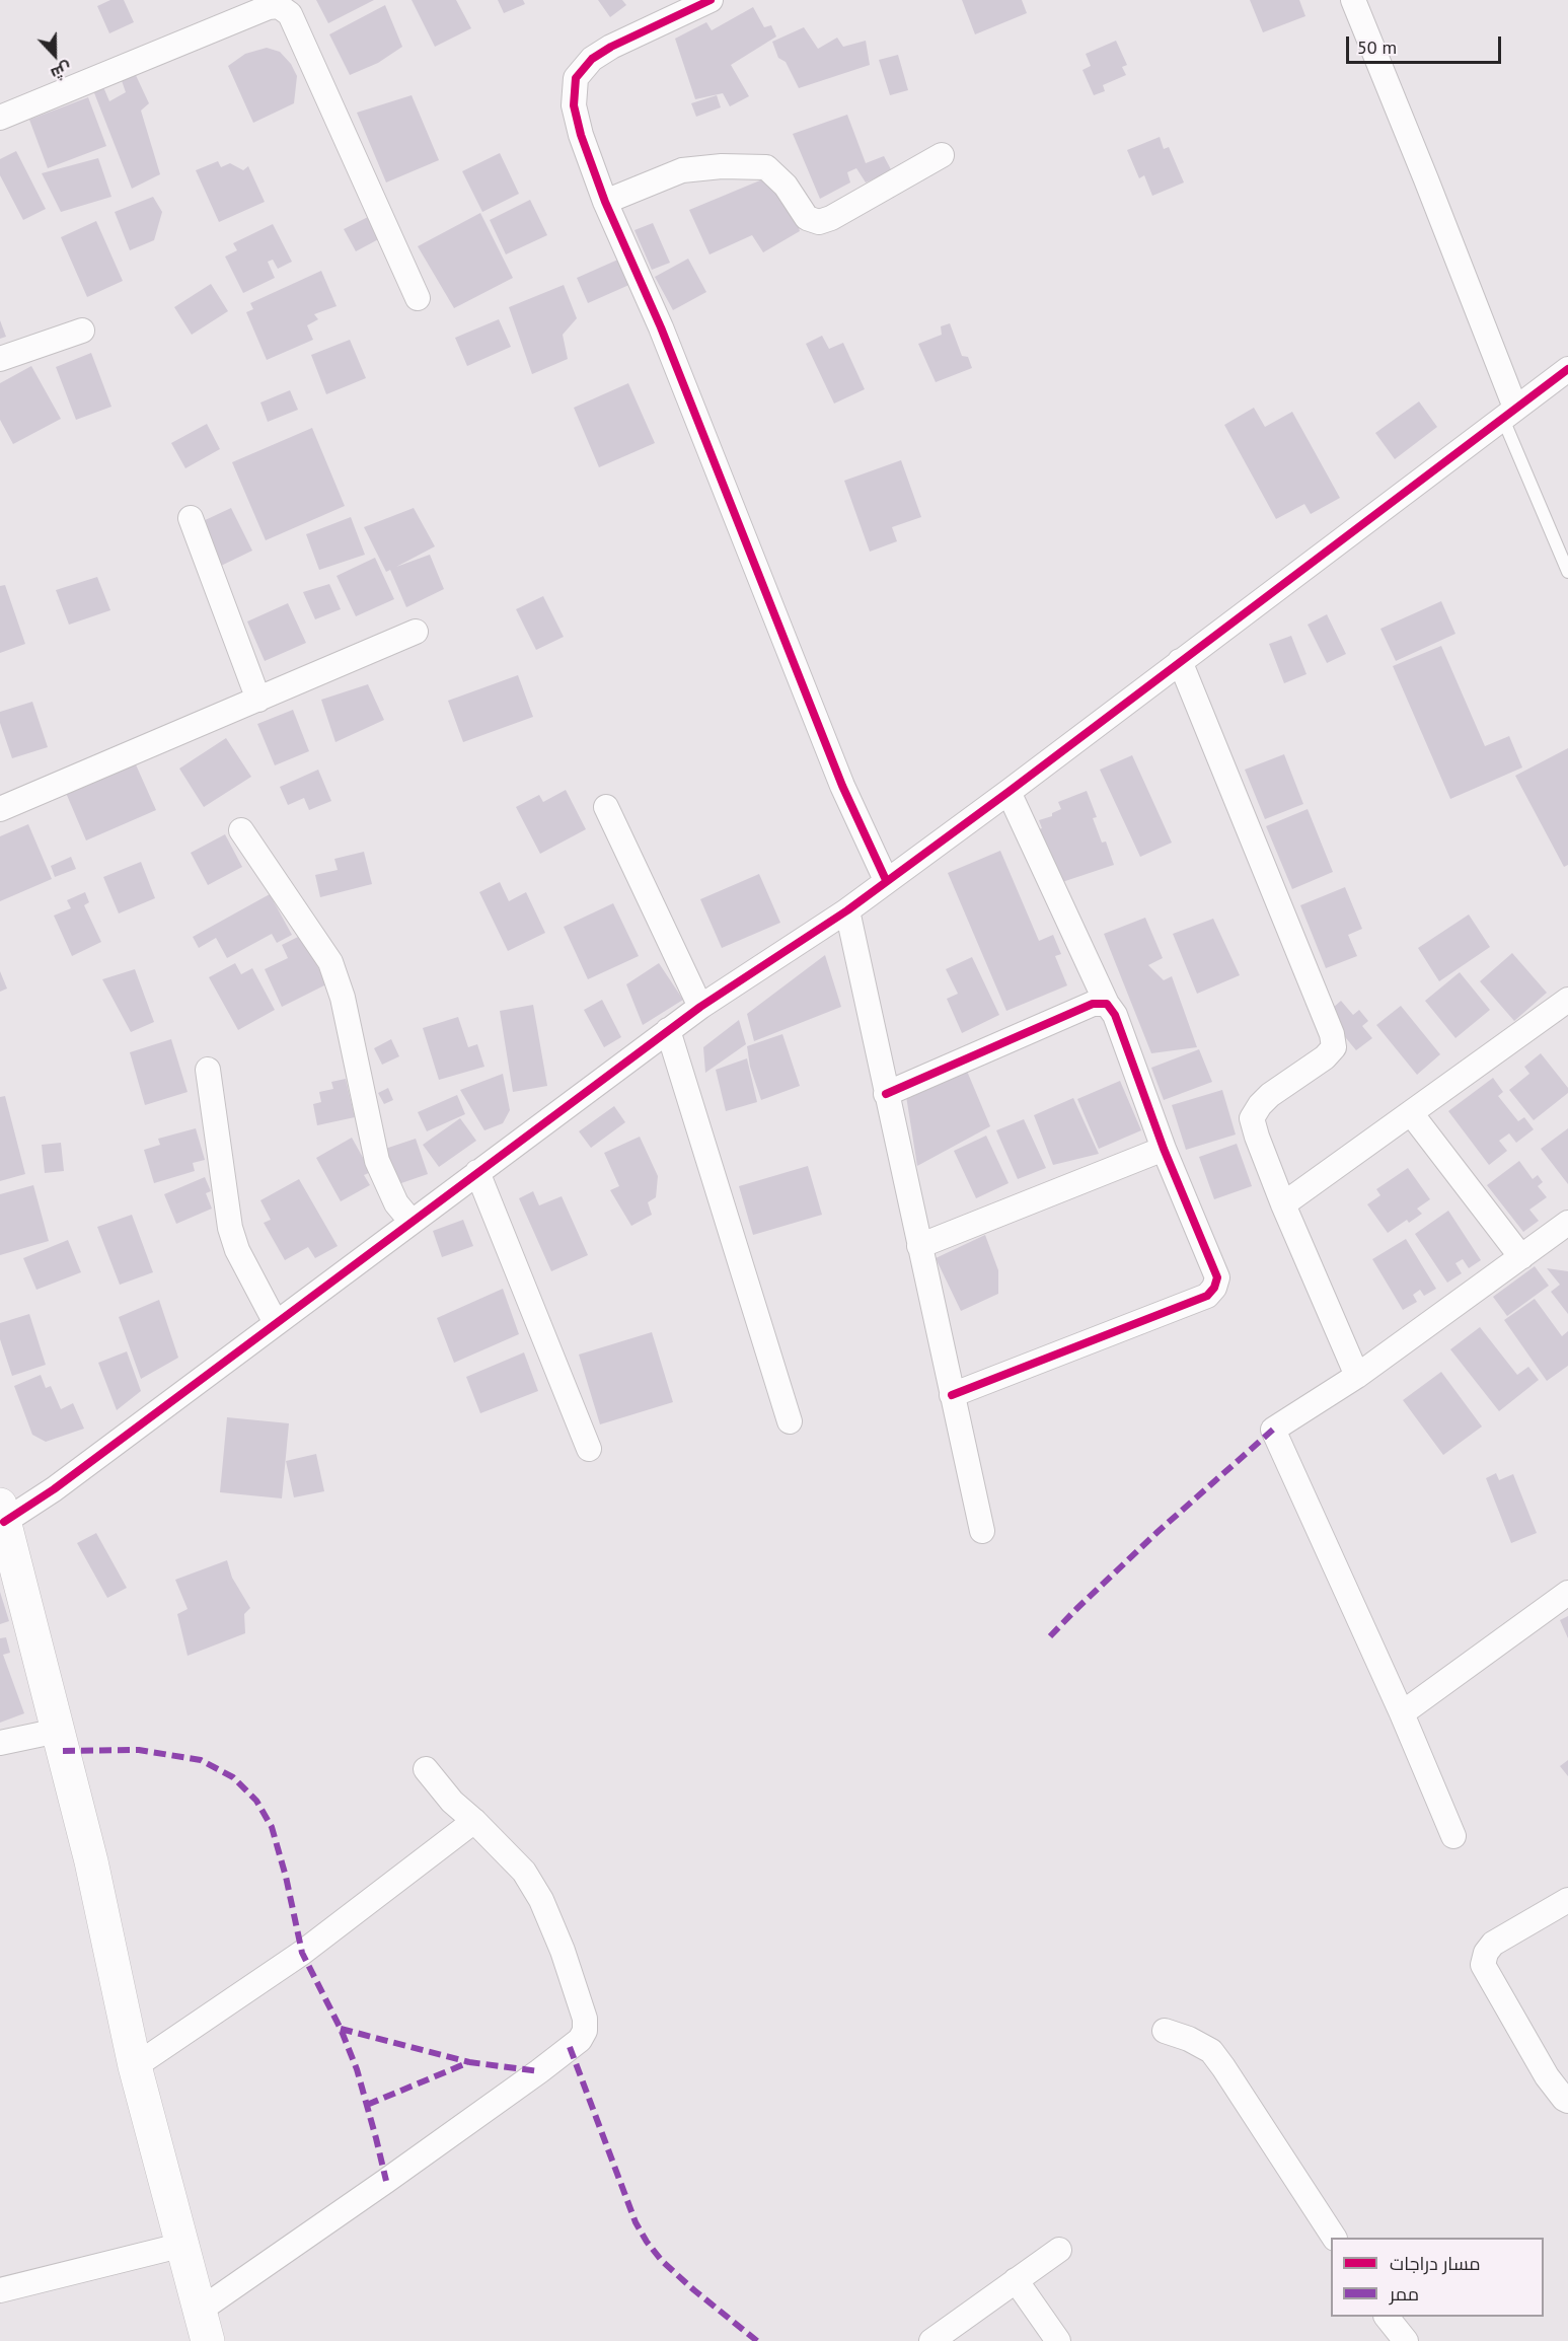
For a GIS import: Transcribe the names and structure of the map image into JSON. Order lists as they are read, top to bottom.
{
  "legend": ["مسار دراجات", "ممر"],
  "scale_bar": "50 m",
  "north": "bottom"
}
